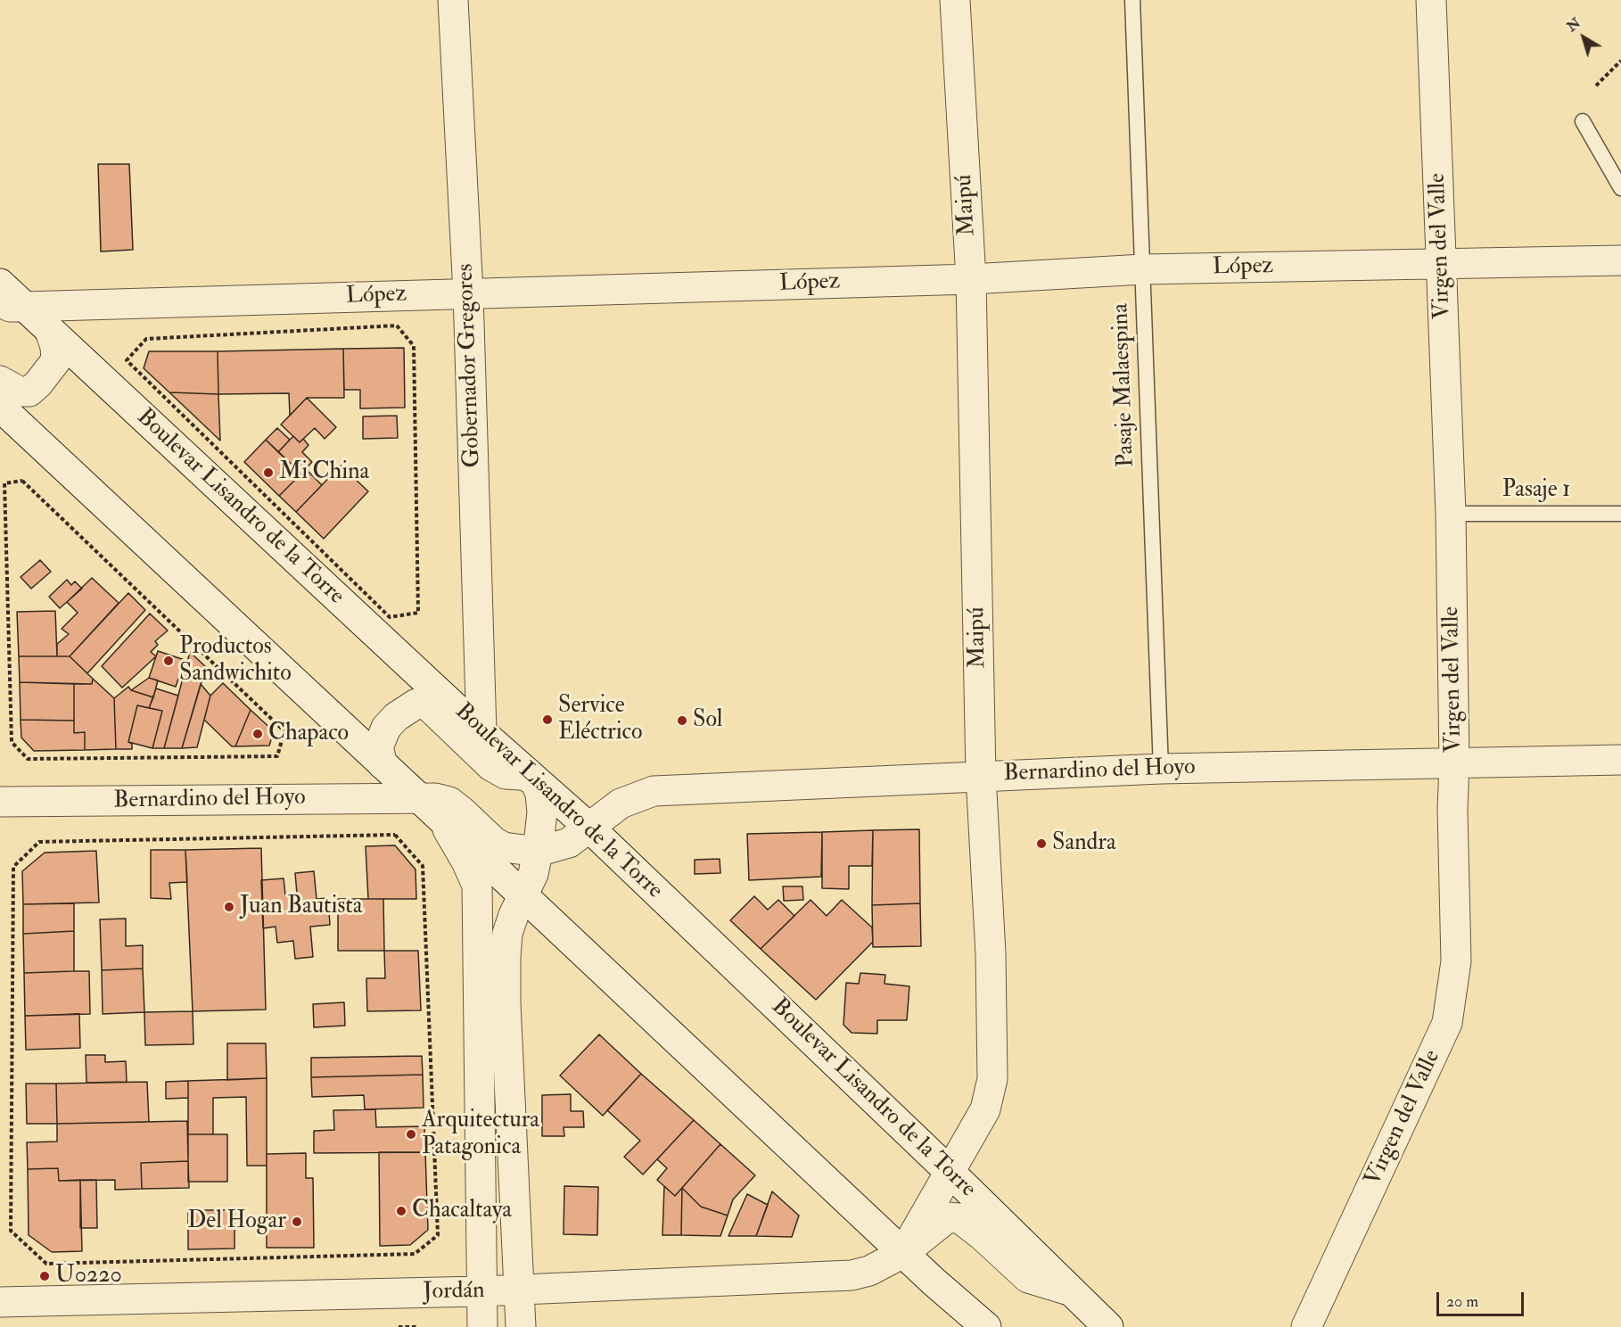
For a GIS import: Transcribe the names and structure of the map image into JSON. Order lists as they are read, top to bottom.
{
  "streets": {
    "street": [
      "Maipú",
      "Virgen del Valle",
      "López",
      "Gobernador Gregores",
      "Boulevar Lisandro de la Torre",
      "Bernardino del Hoyo",
      "Jordán"
    ],
    "lane": ["Pasaje Malaespina", "Pasaje 1"]
  },
  "crossings": [
    ["Maipú", "López"],
    ["Maipú", "Boulevar Lisandro de la Torre"],
    ["Maipú", "Bernardino del Hoyo"],
    ["Maipú", "Jordán"],
    ["Virgen del Valle", "López"],
    ["Virgen del Valle", "Pasaje 1"],
    ["Virgen del Valle", "Bernardino del Hoyo"],
    ["López", "Gobernador Gregores"],
    ["López", "Pasaje Malaespina"],
    ["López", "Boulevar Lisandro de la Torre"],
    ["Gobernador Gregores", "Boulevar Lisandro de la Torre"],
    ["Pasaje Malaespina", "Bernardino del Hoyo"],
    ["Boulevar Lisandro de la Torre", "Bernardino del Hoyo"],
    ["Boulevar Lisandro de la Torre", "Jordán"]
  ],
  "places": [
    "Mi China",
    "Productos Sandwichito",
    "Service Eléctrico",
    "Sol",
    "Chapaco",
    "Sandra",
    "Juan Bautista",
    "Arquitectura Patagonica",
    "Chacaltaya",
    "Del Hogar",
    "U0220"
  ],
  "scale_bar": "20 m",
  "north": "top left"
}
